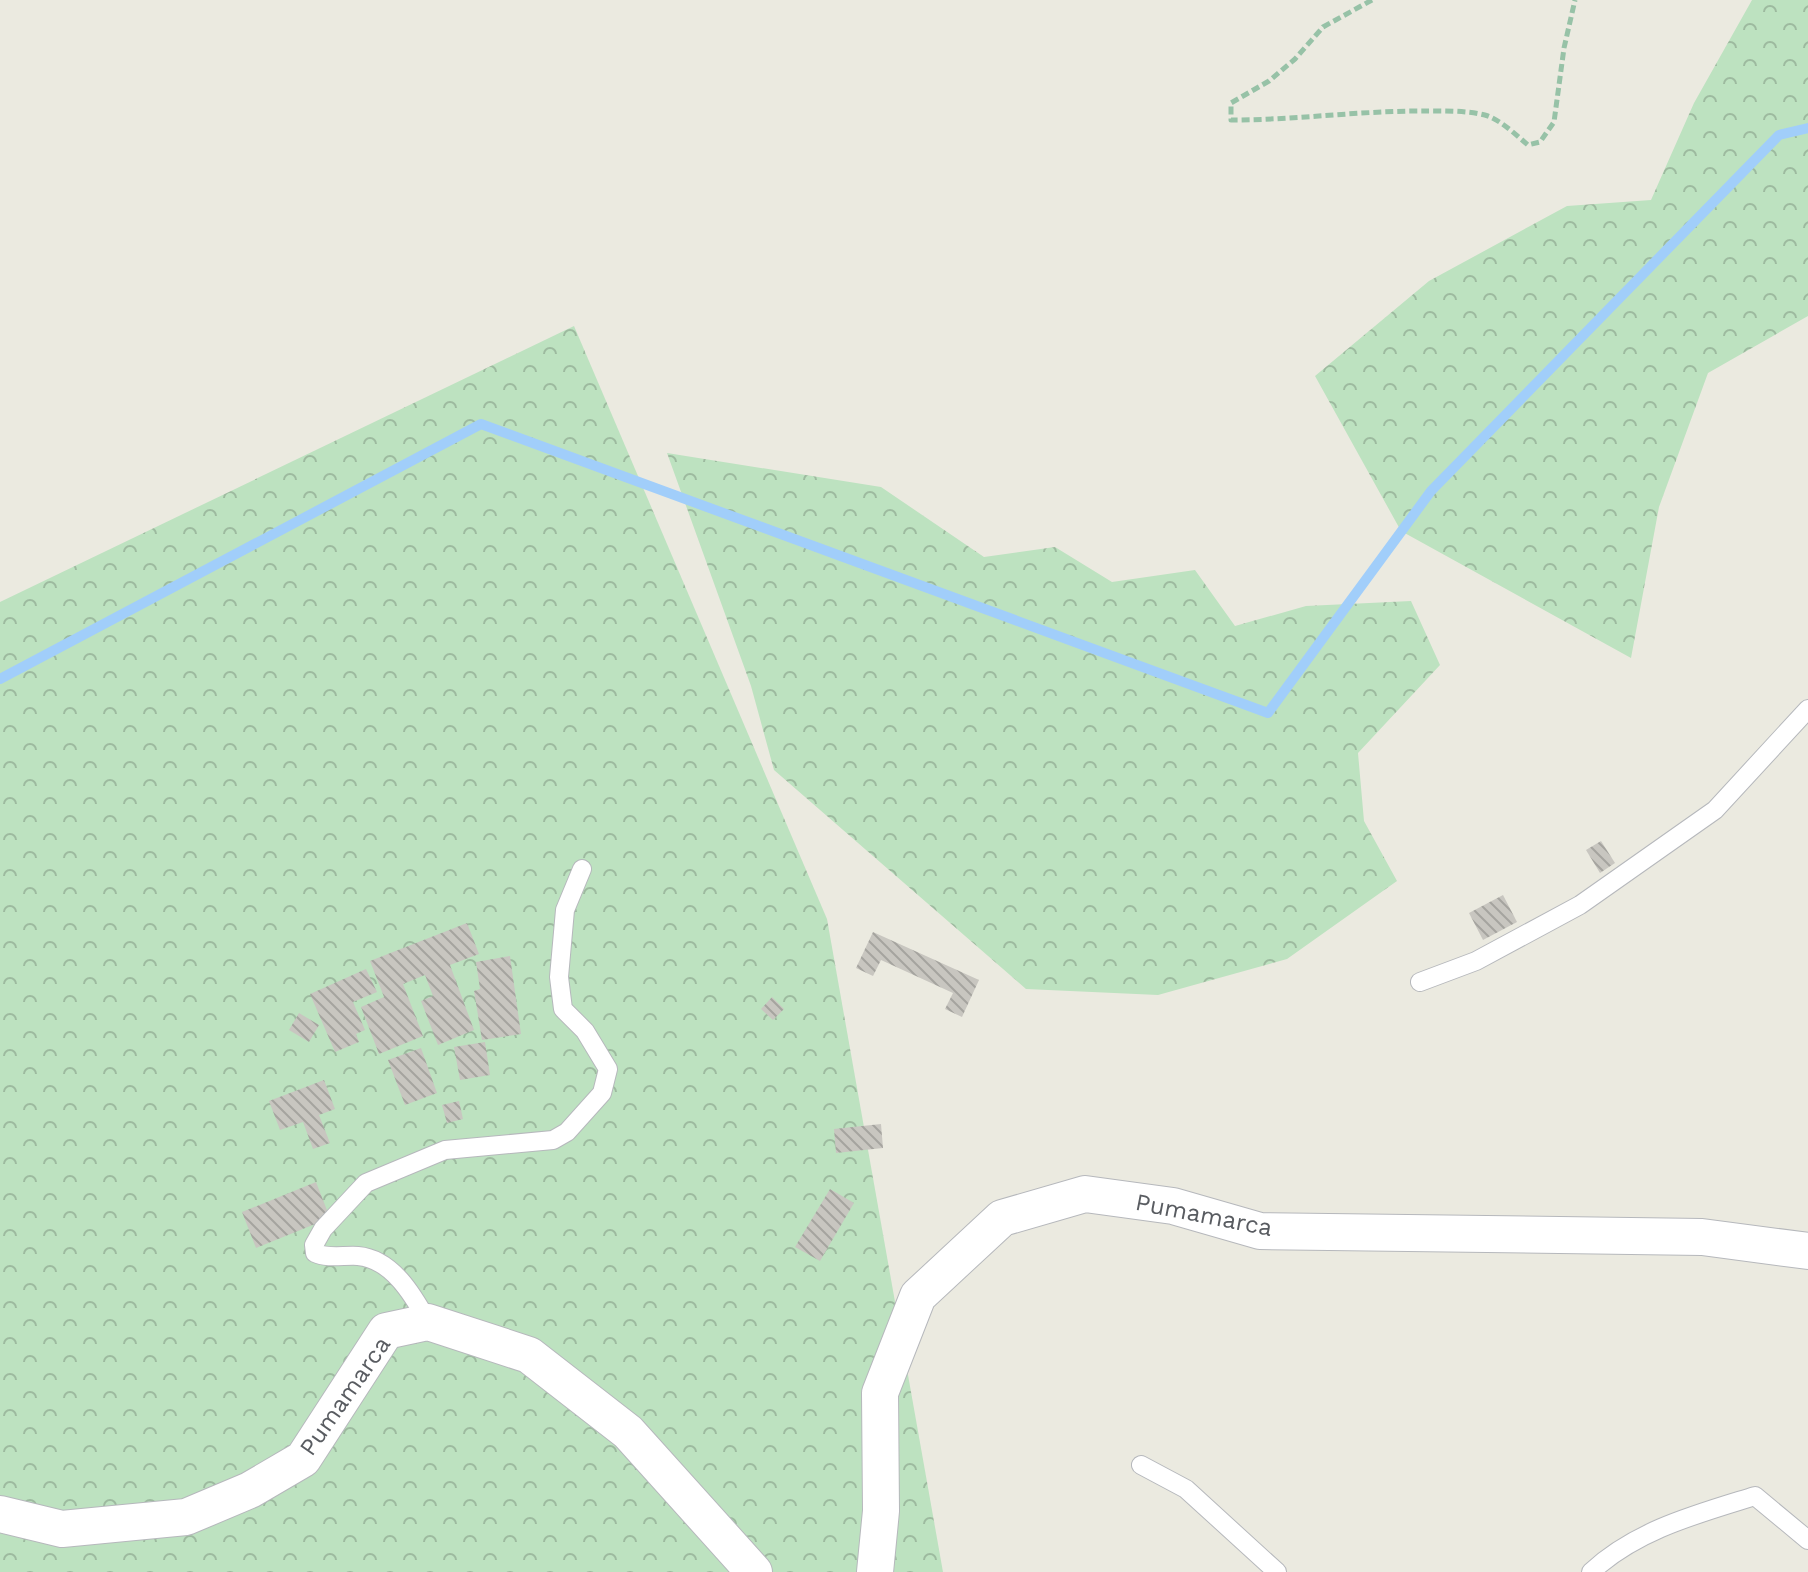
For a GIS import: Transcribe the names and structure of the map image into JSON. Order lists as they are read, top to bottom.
{
  "streets": {
    "street": ["Pumamarca"]
  }
}
